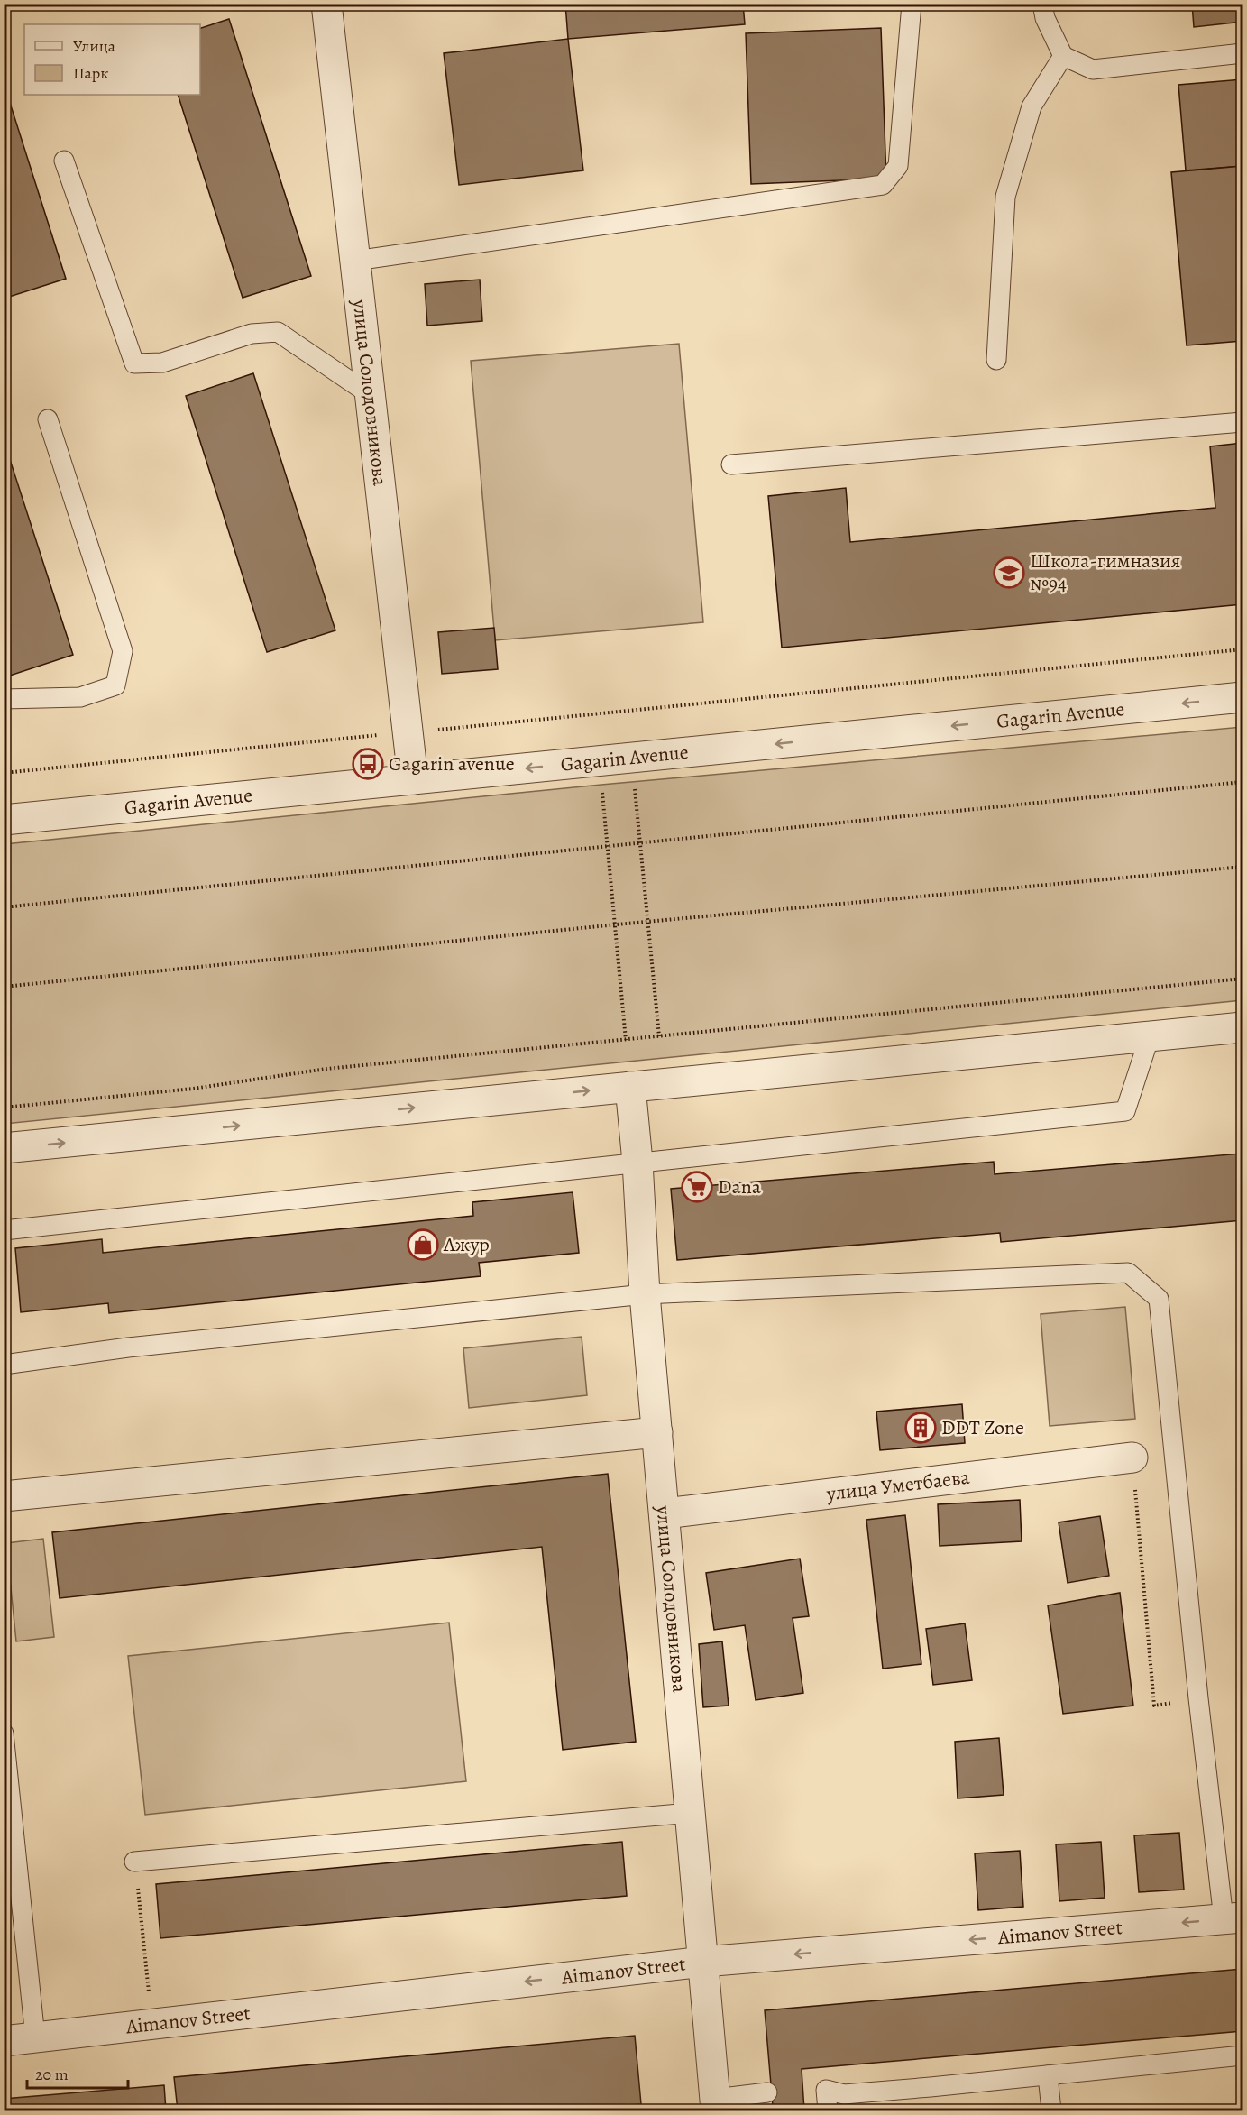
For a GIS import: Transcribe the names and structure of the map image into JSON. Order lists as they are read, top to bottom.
{
  "streets": {
    "street": [
      "улица Солодовникова",
      "Gagarin Avenue",
      "улица Уметбаева",
      "Aimanov Street"
    ]
  },
  "crossings": [
    ["улица Солодовникова", "Gagarin Avenue"],
    ["улица Солодовникова", "улица Уметбаева"],
    ["улица Солодовникова", "Aimanov Street"]
  ],
  "one_way": ["Gagarin Avenue", "Aimanov Street"],
  "places": {
    "school or university": ["Школа-гимназия №94"],
    "bus stop": ["Gagarin avenue"],
    "supermarket": ["Dana"],
    "shop": ["Ажур"],
    "building": ["DDT Zone"]
  },
  "legend": ["Улица", "Парк"],
  "scale_bar": "20 m"
}
